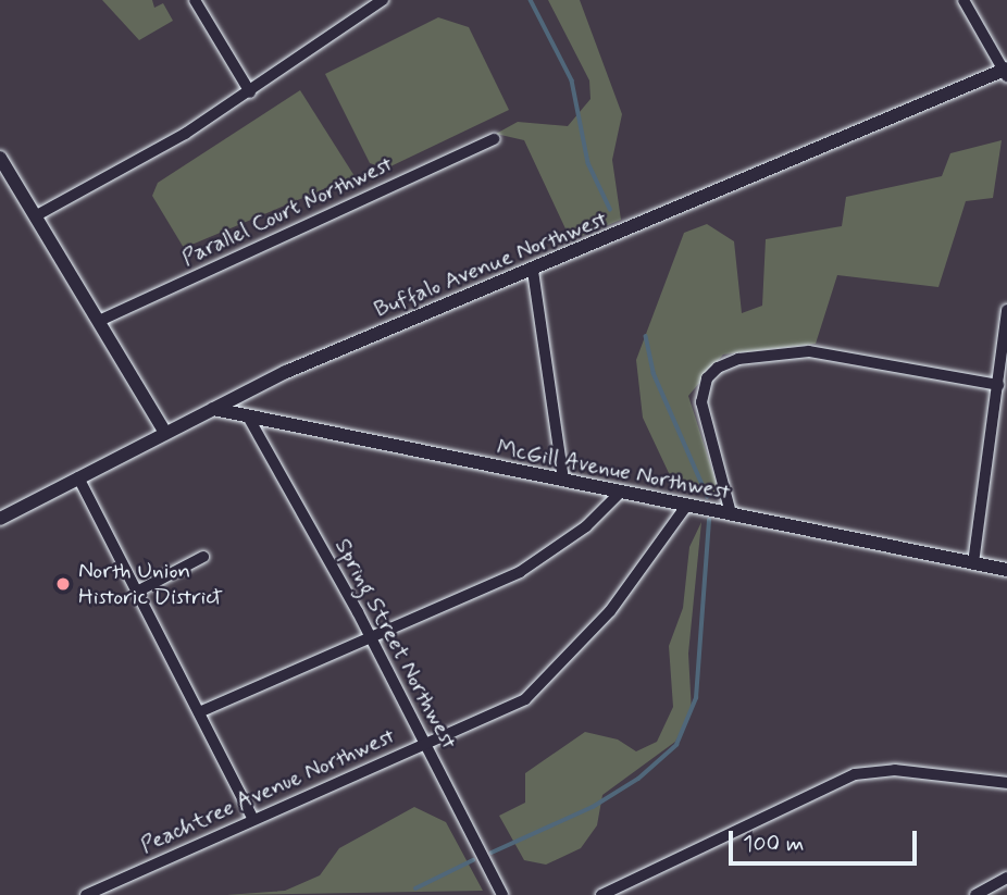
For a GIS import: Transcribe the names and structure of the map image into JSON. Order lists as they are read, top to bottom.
{
  "streets": {
    "street": [
      "Parallel Court Northwest",
      "Buffalo Avenue Northwest",
      "McGill Avenue Northwest",
      "Spring Street Northwest",
      "Peachtree Avenue Northwest"
    ]
  },
  "crossings": [
    ["Buffalo Avenue Northwest", "McGill Avenue Northwest"],
    ["McGill Avenue Northwest", "Spring Street Northwest"],
    ["McGill Avenue Northwest", "Peachtree Avenue Northwest"],
    ["Spring Street Northwest", "Peachtree Avenue Northwest"]
  ],
  "places": ["North Union Historic District"],
  "scale_bar": "100 m"
}
